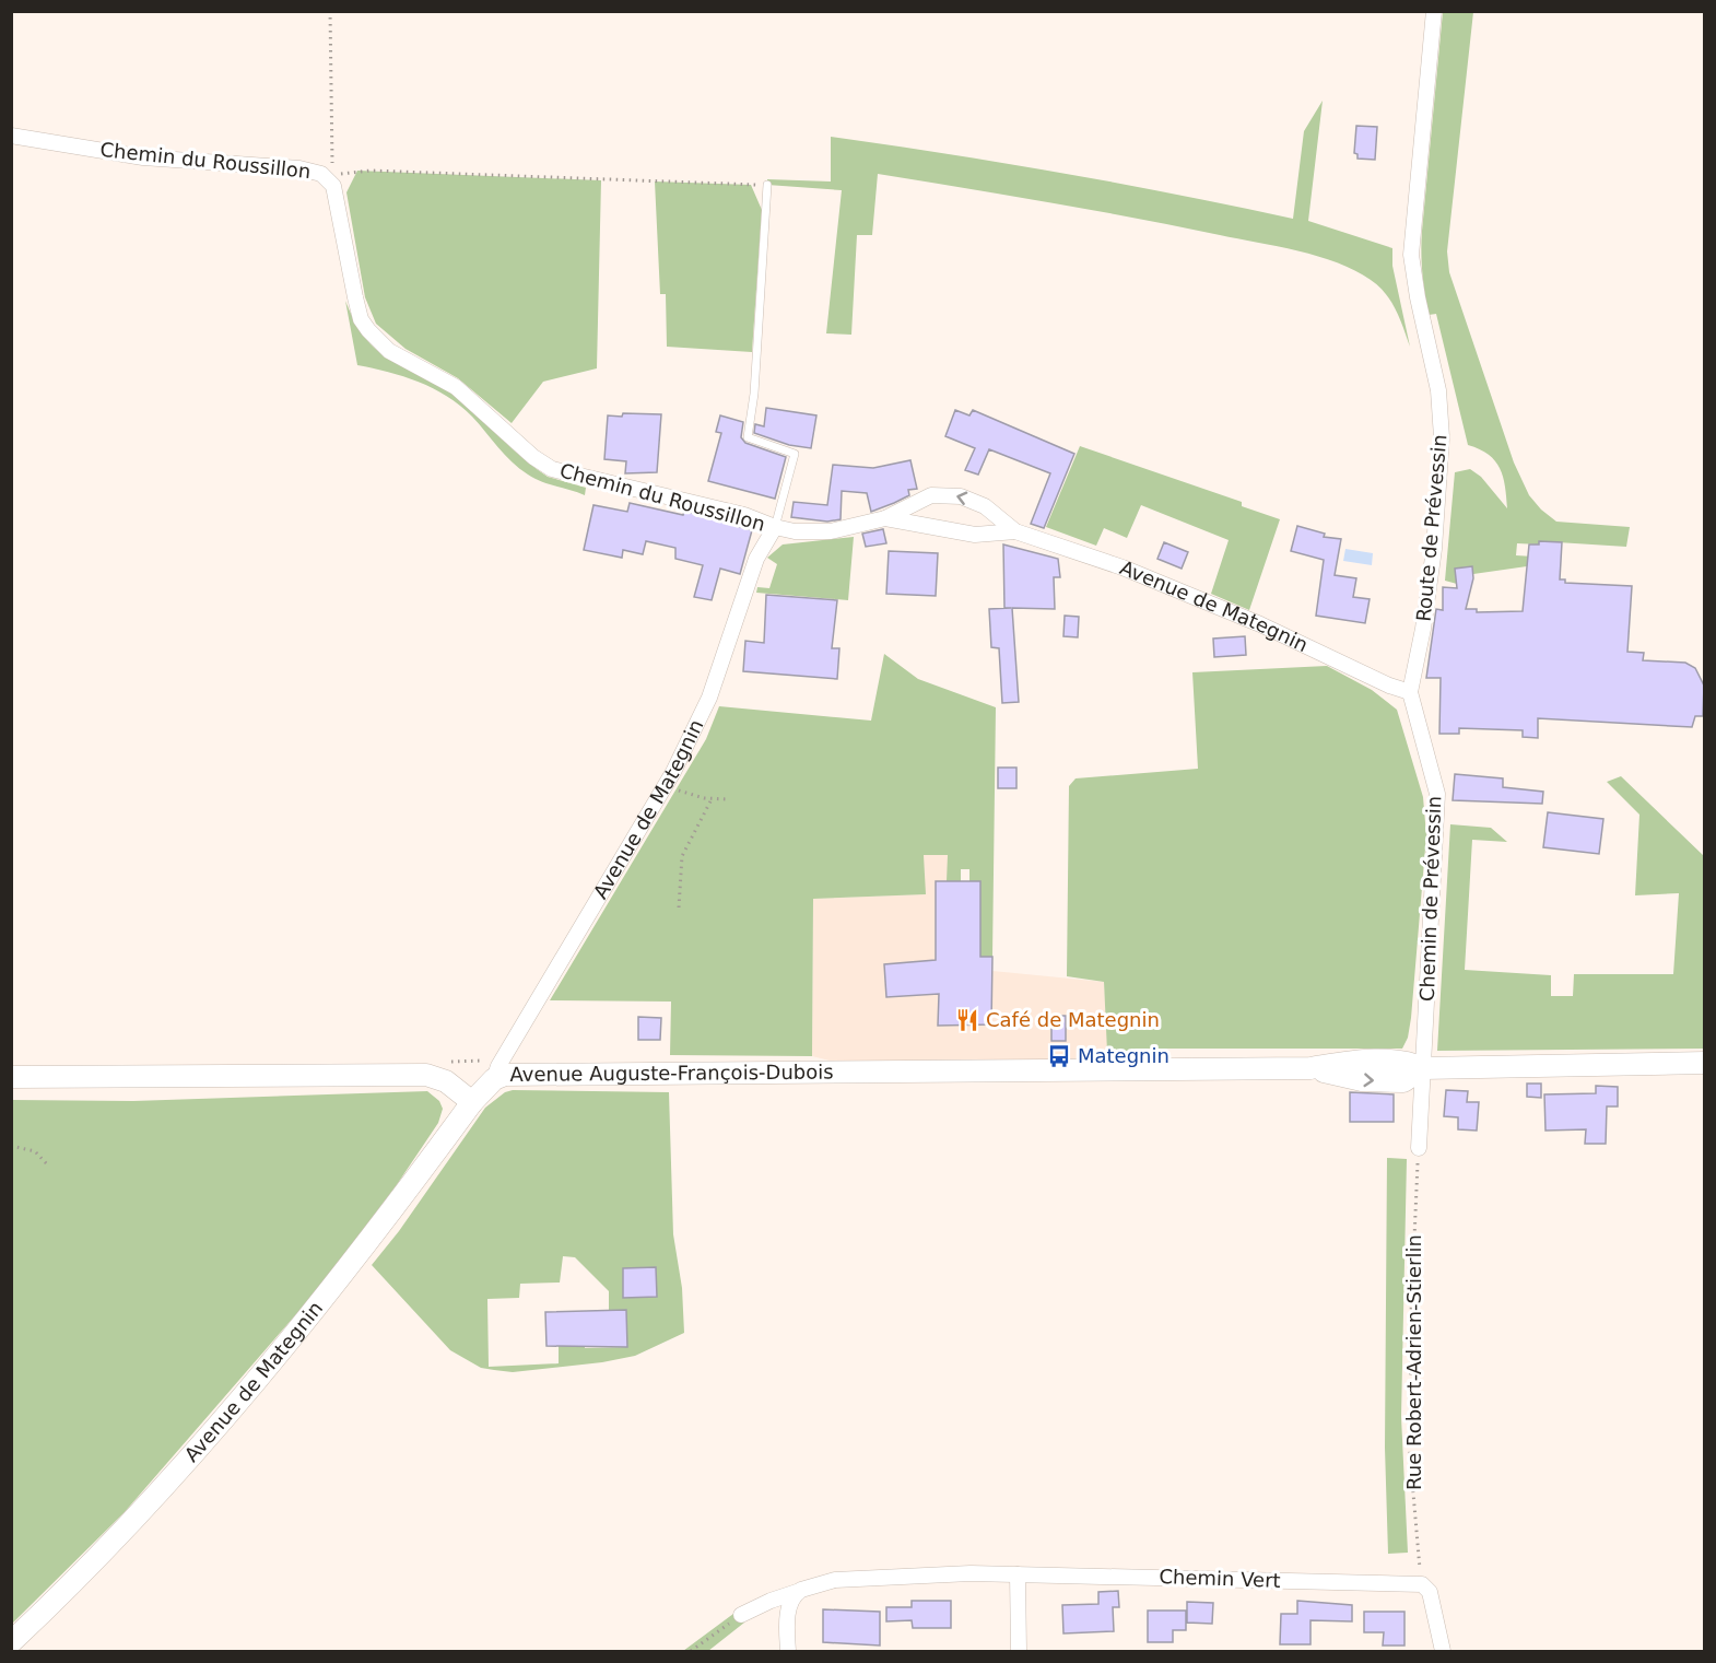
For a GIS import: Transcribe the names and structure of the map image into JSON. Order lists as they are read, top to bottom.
{
  "streets": {
    "main road": ["Avenue de Mategnin", "Avenue Auguste-François-Dubois"],
    "street": [
      "Chemin du Roussillon",
      "Route de Prévessin",
      "Chemin de Prévessin",
      "Chemin Vert"
    ],
    "path": ["Rue Robert-Adrien-Stierlin"]
  },
  "crossings": [
    ["Chemin du Roussillon", "Avenue de Mategnin"],
    ["Route de Prévessin", "Avenue de Mategnin"],
    ["Route de Prévessin", "Chemin de Prévessin"],
    ["Avenue de Mategnin", "Chemin de Prévessin"],
    ["Avenue de Mategnin", "Avenue Auguste-François-Dubois"],
    ["Chemin de Prévessin", "Avenue Auguste-François-Dubois"],
    ["Rue Robert-Adrien-Stierlin", "Chemin Vert"]
  ],
  "places": {
    "restaurant": ["Café de Mategnin"],
    "bus stop": ["Mategnin"]
  }
}
